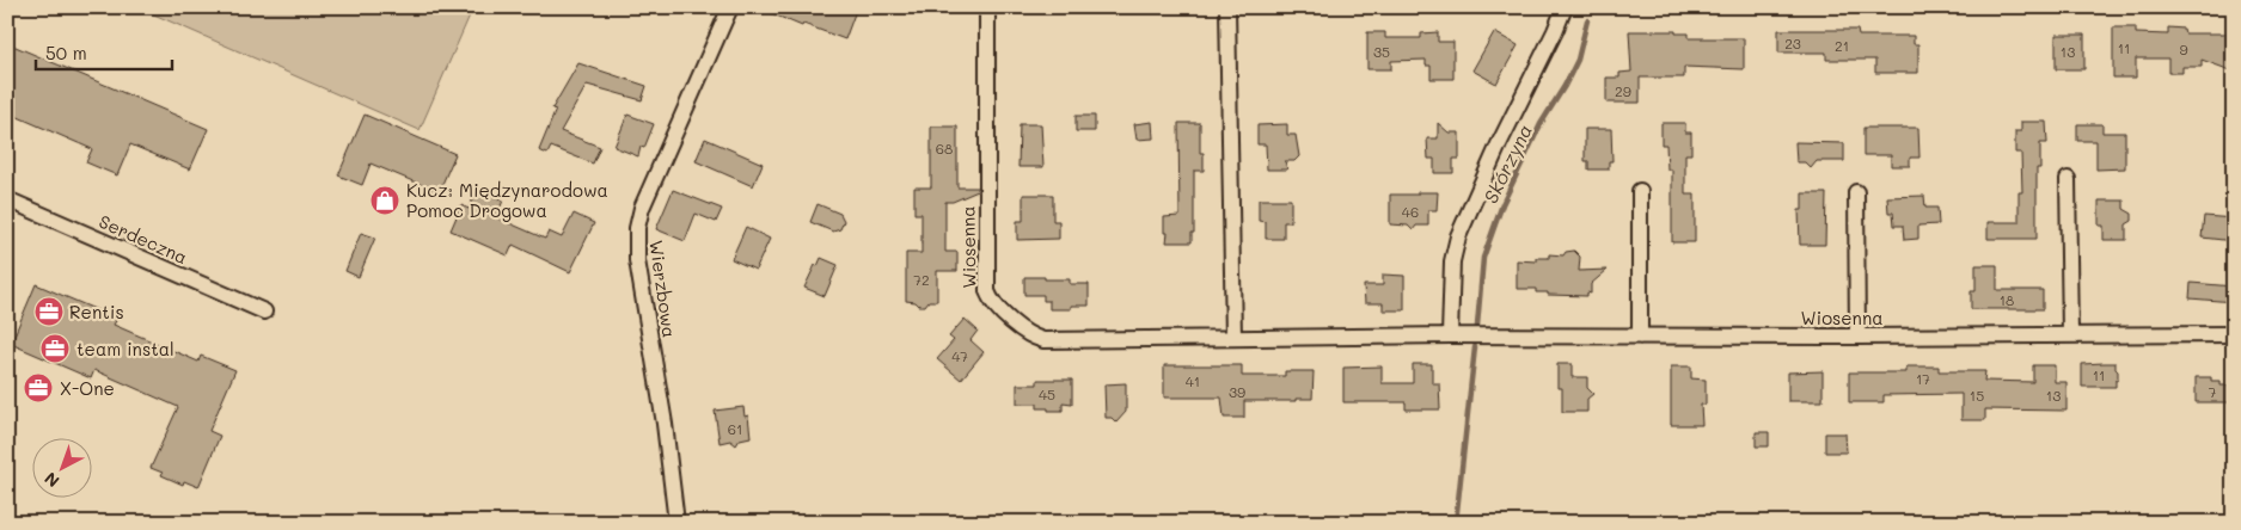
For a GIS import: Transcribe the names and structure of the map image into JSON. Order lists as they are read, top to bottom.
{
  "streets": {
    "street": ["Serdeczna", "Wiosenna", "Wierzbowa"]
  },
  "water": ["Skórzyna"],
  "places": {
    "shop": ["Kucz: Międzynarodowa Pomoc Drogowa"],
    "office": ["Rentis", "team instal", "X-One"]
  },
  "house_numbers": [
    "23",
    "21",
    "11",
    "9",
    "35",
    "13",
    "29",
    "68",
    "46",
    "72",
    "18",
    "47",
    "11",
    "17",
    "41",
    "39",
    "7",
    "45",
    "15",
    "13",
    "61"
  ],
  "scale_bar": "50 m",
  "north": "bottom left"
}
